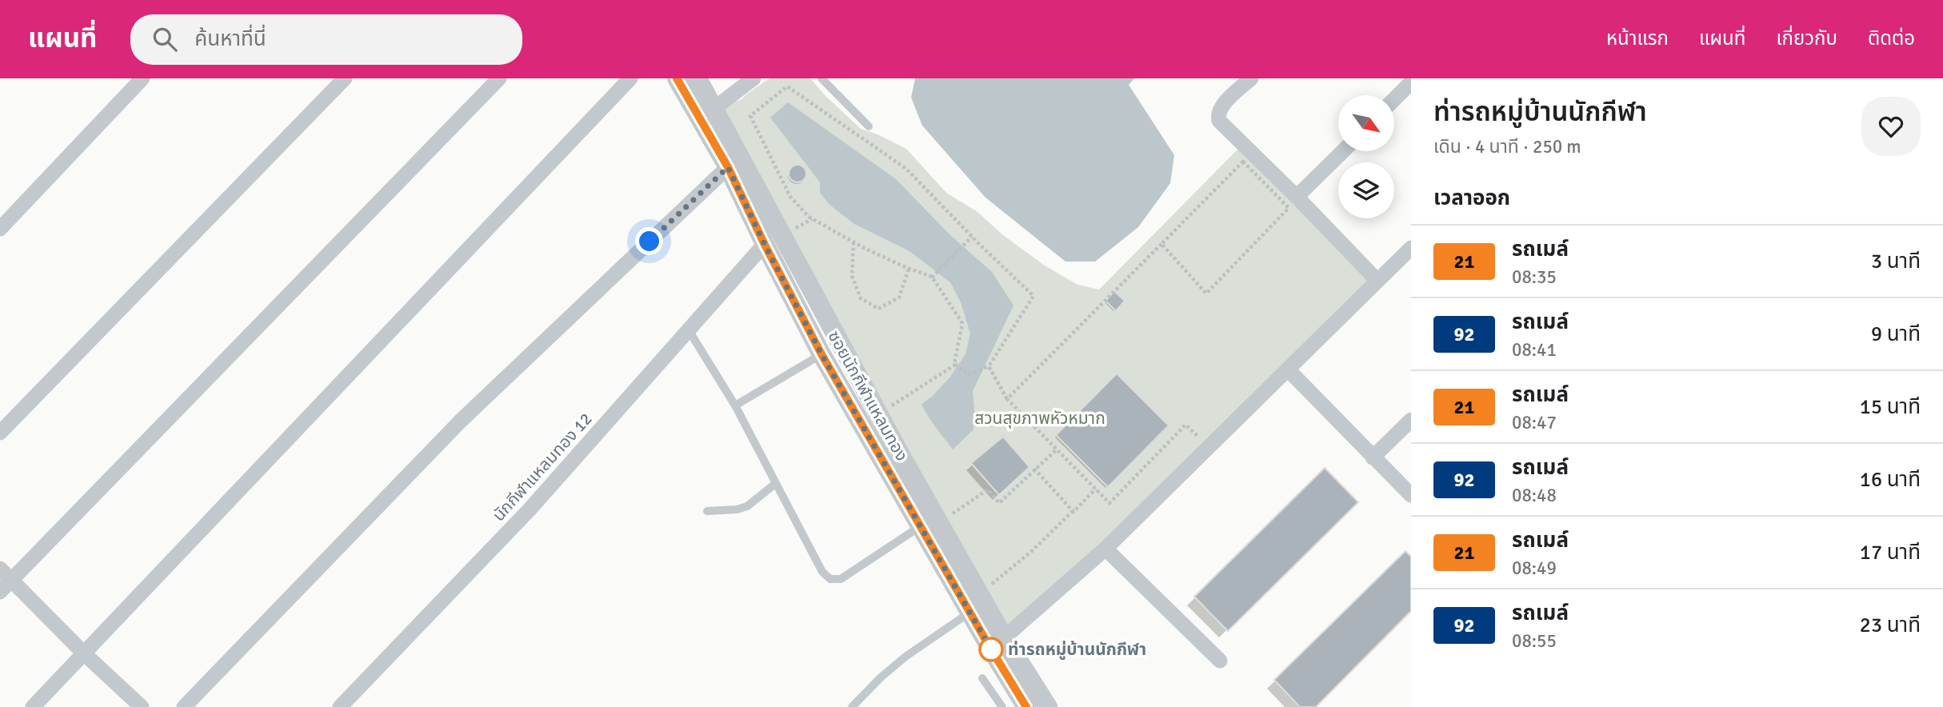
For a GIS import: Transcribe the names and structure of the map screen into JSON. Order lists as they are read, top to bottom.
{
  "streets": {
    "street": ["ซอยนักกีฬาแหลมทอง", "นักกีฬาแหลมทอง 12"]
  },
  "crossings": [
    ["ซอยนักกีฬาแหลมทอง", "นักกีฬาแหลมทอง 12"]
  ],
  "parks": ["สวนสุขภาพหัวหมาก"],
  "places": ["ท่ารถหมู่บ้านนักกีฬา"],
  "lines": ["bus line 21"],
  "north": "bottom right",
  "page": {
    "header": "แผนที่",
    "search": "ค้นหาที่นี่",
    "nav": [
      "หน้าแรก",
      "แผนที่",
      "เกี่ยวกับ",
      "ติดต่อ"
    ],
    "heading": [
      ["ท่ารถหมู่บ้านนักกีฬา", "เดิน · 4 นาที · 250 m"],
      "เวลาออก"
    ],
    "list": [
      {
        "mark": "21",
        "name": "รถเมล์",
        "note": "08:35",
        "value": "3 นาที"
      },
      {
        "mark": "92",
        "name": "รถเมล์",
        "note": "08:41",
        "value": "9 นาที"
      },
      {
        "mark": "21",
        "name": "รถเมล์",
        "note": "08:47",
        "value": "15 นาที"
      },
      {
        "mark": "92",
        "name": "รถเมล์",
        "note": "08:48",
        "value": "16 นาที"
      },
      {
        "mark": "21",
        "name": "รถเมล์",
        "note": "08:49",
        "value": "17 นาที"
      },
      {
        "mark": "92",
        "name": "รถเมล์",
        "note": "08:55",
        "value": "23 นาที"
      }
    ]
  }
}
